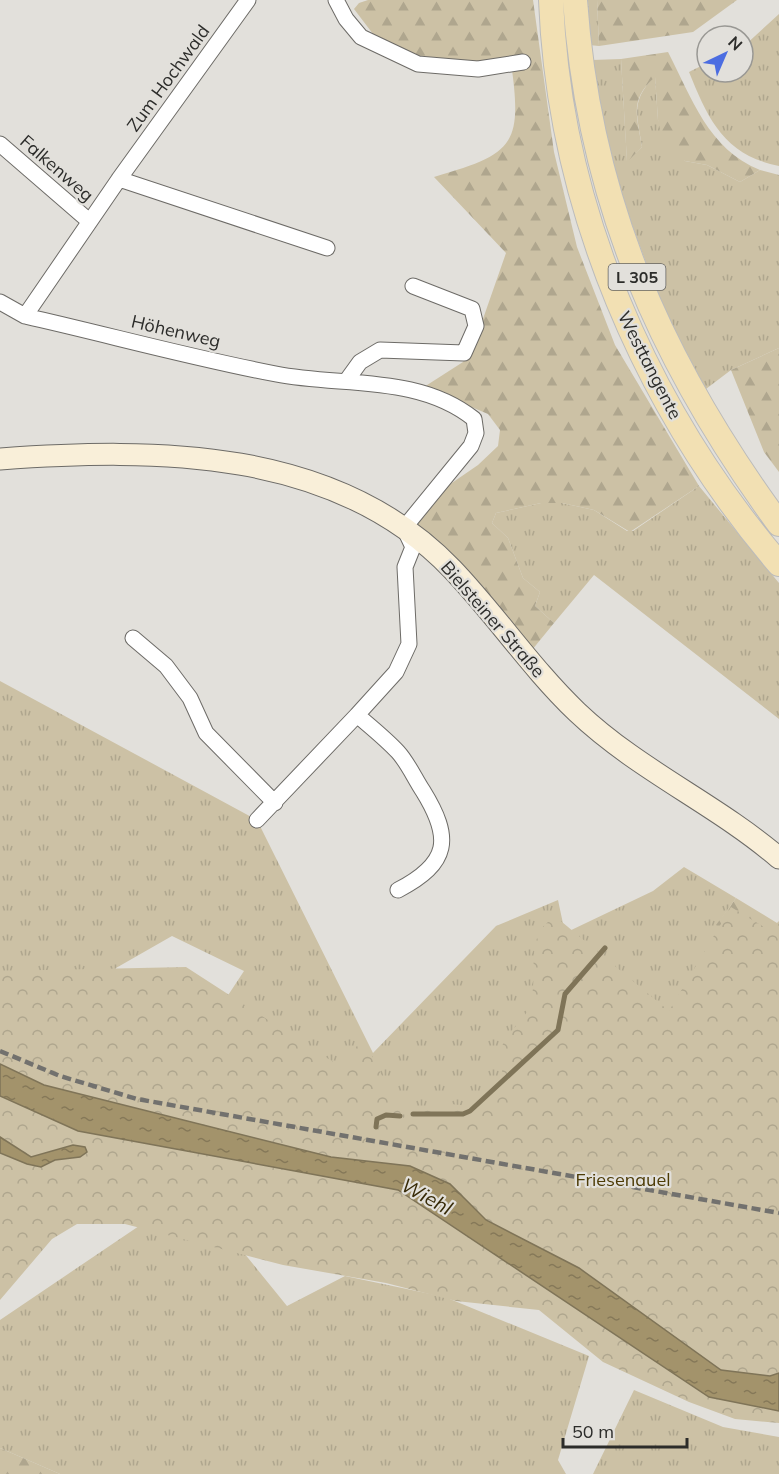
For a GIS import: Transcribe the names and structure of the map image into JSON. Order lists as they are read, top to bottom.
{
  "streets": {
    "main road": ["L 305", "Westtangente", "Bielsteiner Straße"],
    "street": ["Zum Hochwald", "Falkenweg", "Höhenweg"]
  },
  "crossings": [
    ["Zum Hochwald", "Falkenweg"],
    ["Zum Hochwald", "Höhenweg"],
    ["Höhenweg", "Bielsteiner Straße"]
  ],
  "water": ["Wiehl"],
  "parks": ["Friesenauel"],
  "scale_bar": "50 m",
  "north": "top right"
}
